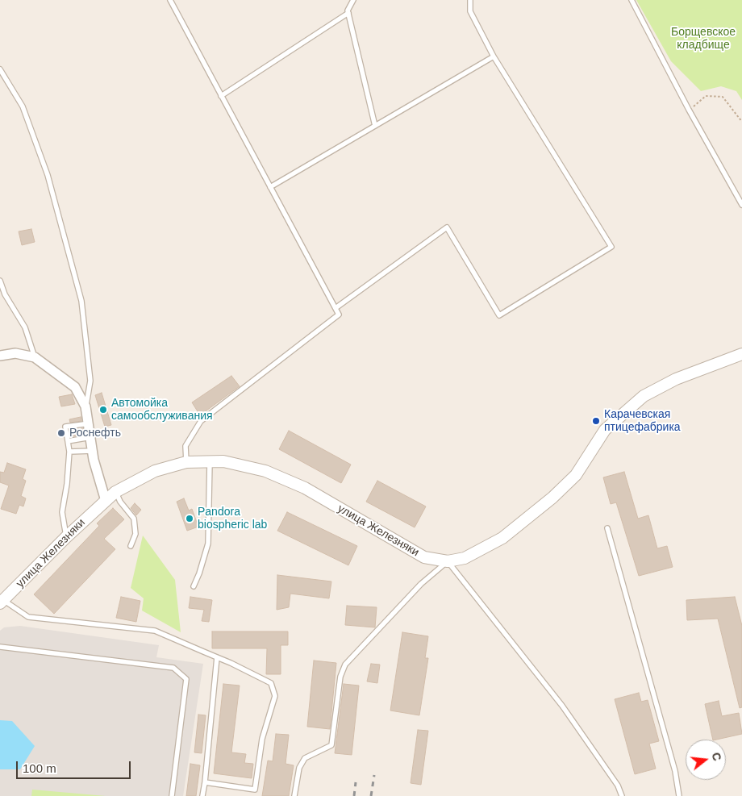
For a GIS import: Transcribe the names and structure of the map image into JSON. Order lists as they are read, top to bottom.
{
  "streets": {
    "street": ["улица Железняки"]
  },
  "parks": ["Борщевское кладбище"],
  "places": [
    "Автомойка самообслуживания",
    "Карачевская птицефабрика",
    "Роснефть",
    "Pandora biospheric lab"
  ],
  "scale_bar": "100 m",
  "north": "right"
}
